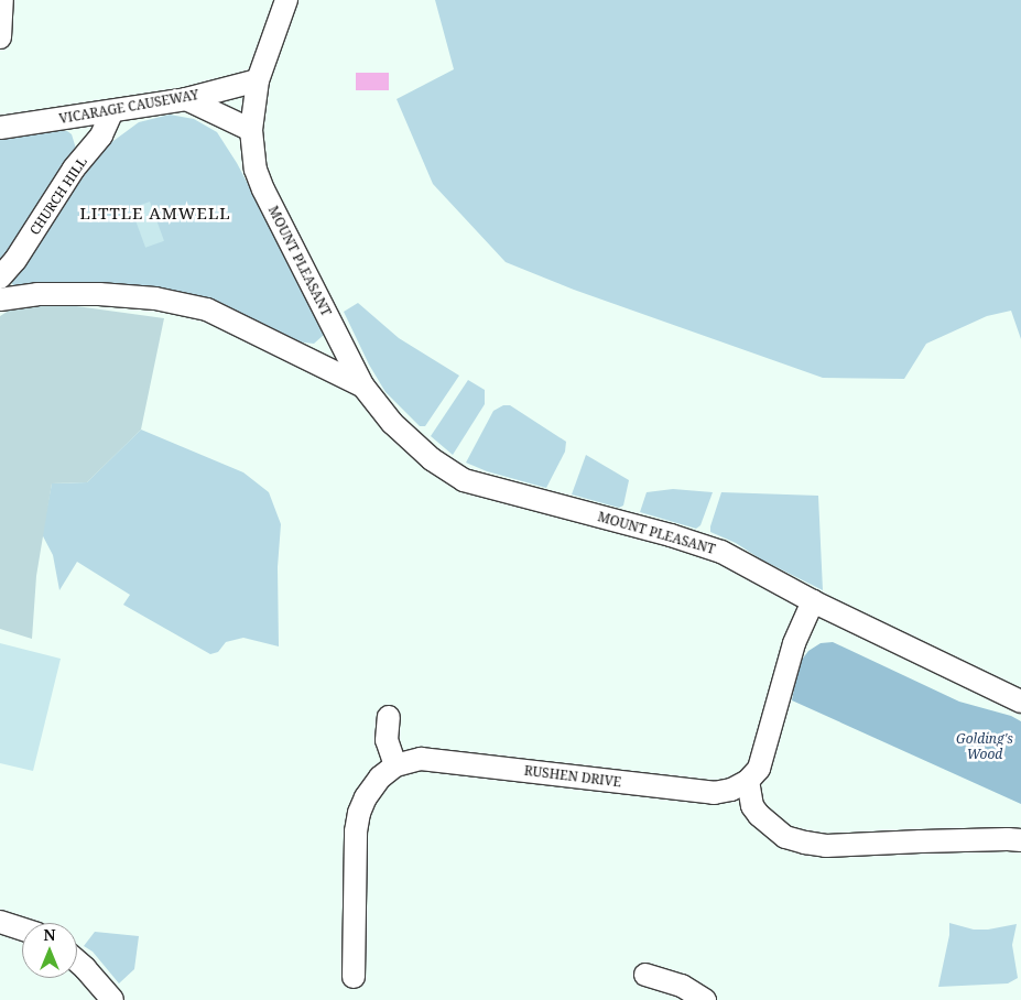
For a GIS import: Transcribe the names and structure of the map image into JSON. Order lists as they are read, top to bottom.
{
  "streets": {
    "street": [
      "VICARAGE CAUSEWAY",
      "CHURCH HILL",
      "MOUNT PLEASANT",
      "RUSHEN DRIVE"
    ]
  },
  "crossings": [
    ["VICARAGE CAUSEWAY", "CHURCH HILL"],
    ["VICARAGE CAUSEWAY", "MOUNT PLEASANT"]
  ],
  "districts": ["LITTLE AMWELL"],
  "parks": ["Golding's Wood"],
  "north": "top"
}
